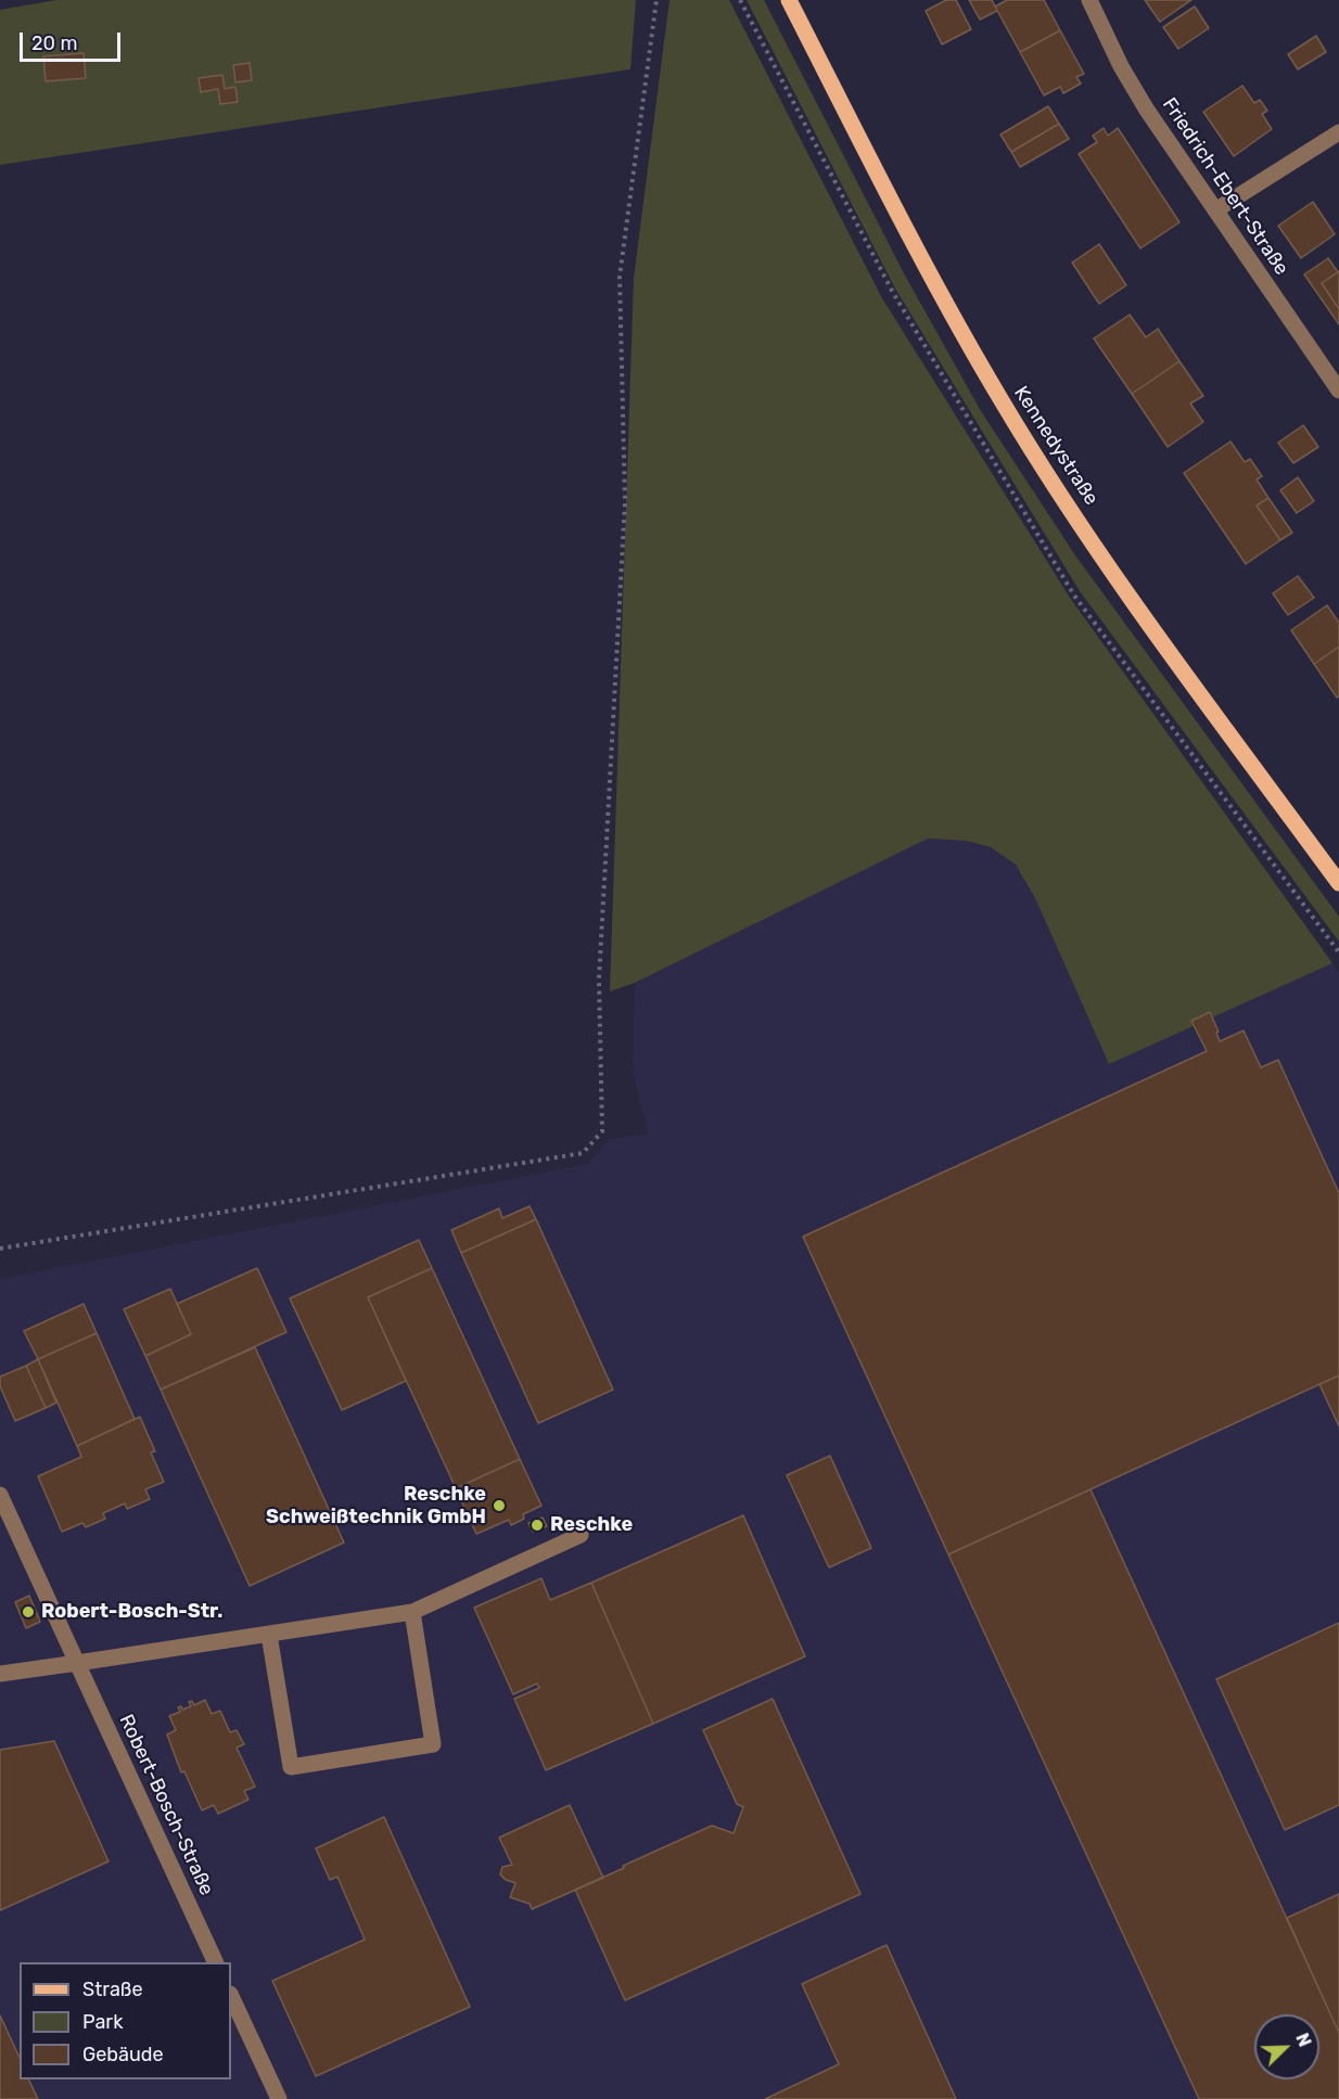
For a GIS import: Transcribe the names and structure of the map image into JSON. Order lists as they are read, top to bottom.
{
  "streets": {
    "main road": ["Kennedystraße"],
    "street": ["Friedrich-Ebert-Straße", "Robert-Bosch-Straße"]
  },
  "places": ["Reschke Schweißtechnik GmbH", "Reschke", "Robert-Bosch-Str."],
  "legend": ["Straße", "Park", "Gebäude"],
  "scale_bar": "20 m",
  "north": "top right"
}
